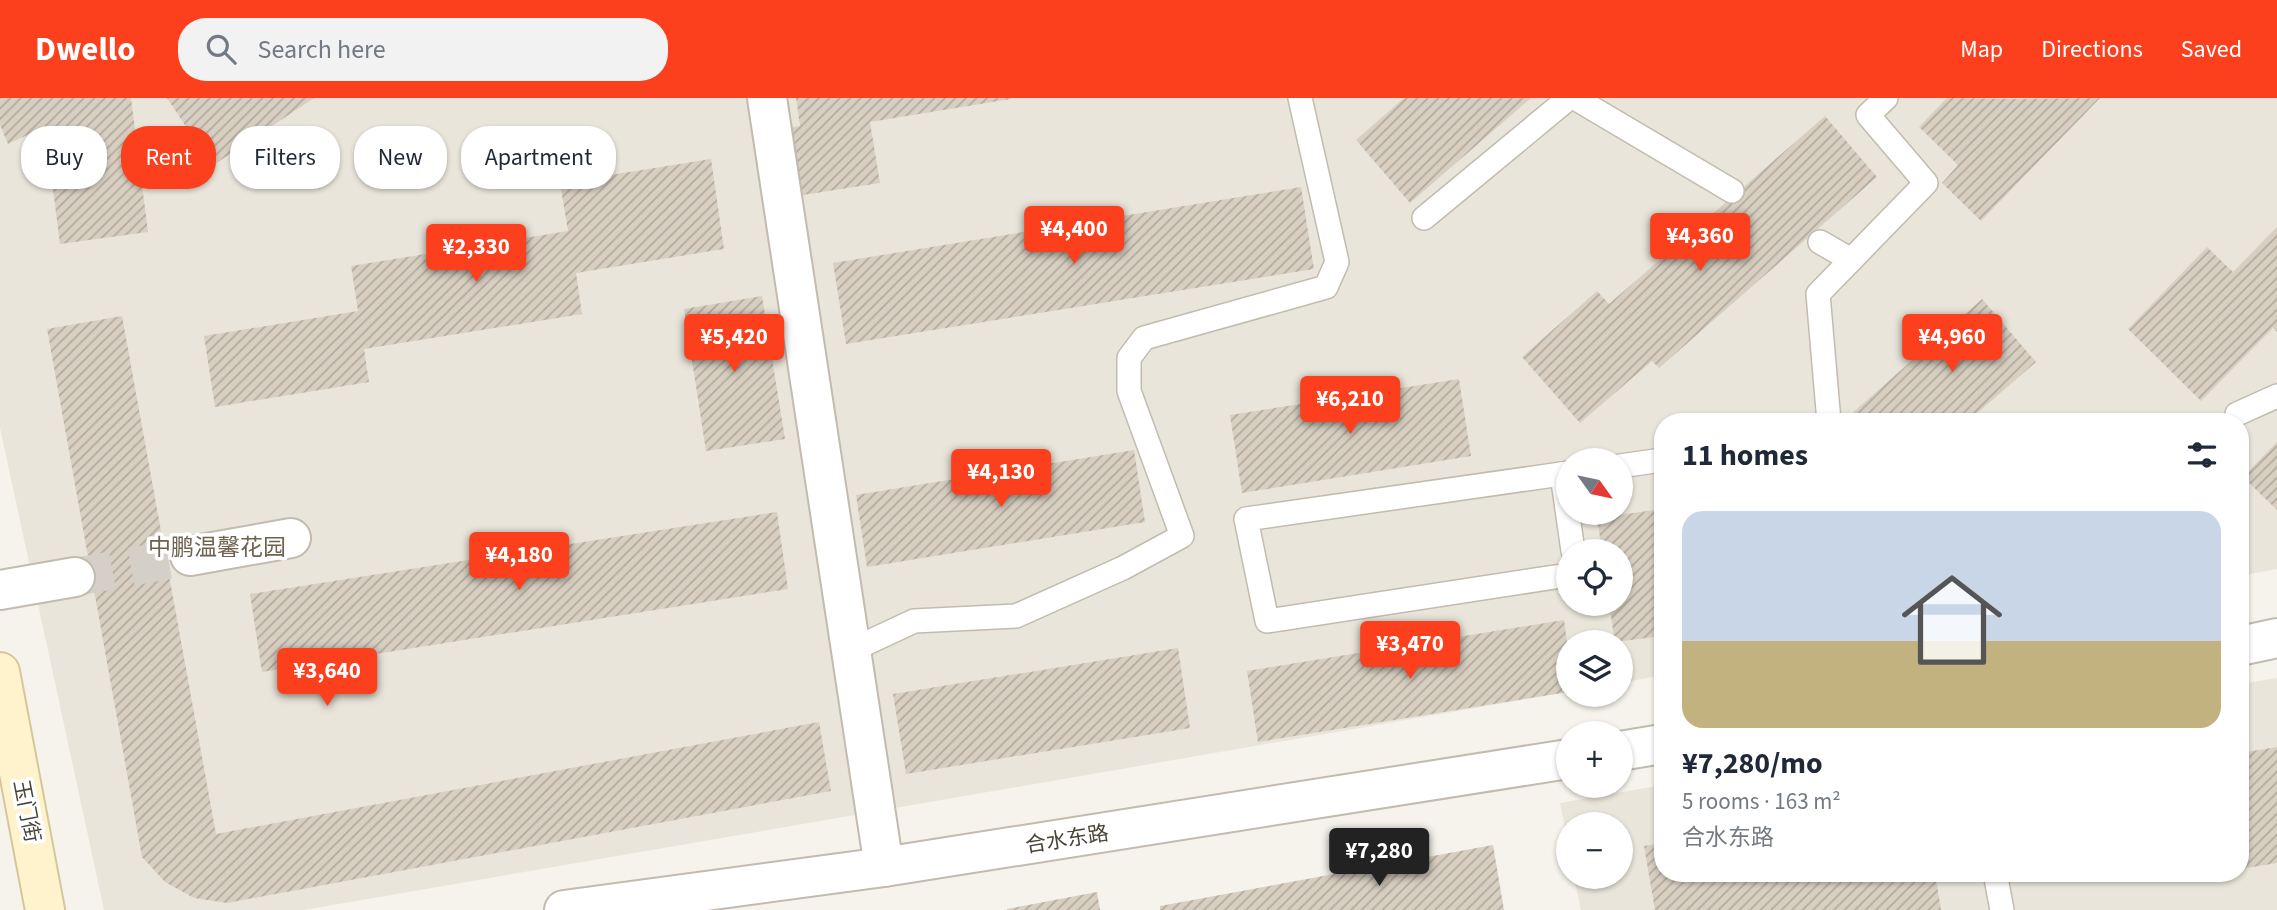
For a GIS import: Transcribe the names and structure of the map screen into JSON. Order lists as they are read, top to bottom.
{
  "streets": {
    "street": ["玉门街", "合水东路"]
  },
  "districts": ["中鹏温馨花园"],
  "north": "bottom right",
  "page": {
    "header": "Dwello",
    "search": "Search here",
    "nav": ["Map", "Directions", "Saved"],
    "chip": [
      "Buy",
      "Rent",
      "Filters",
      "New",
      "Apartment"
    ],
    "price": [
      "¥4,400",
      "¥4,360",
      "¥2,330",
      "¥5,420",
      "¥4,960",
      "¥6,210",
      "¥4,130",
      "¥4,180",
      "¥3,470",
      "¥3,640",
      "¥7,280"
    ],
    "heading": "11 homes",
    "map_buttons": ["+", "−"],
    "list": [
      {
        "name": "¥7,280/mo",
        "note": "5 rooms · 163 m² · 合水东路"
      }
    ]
  }
}
